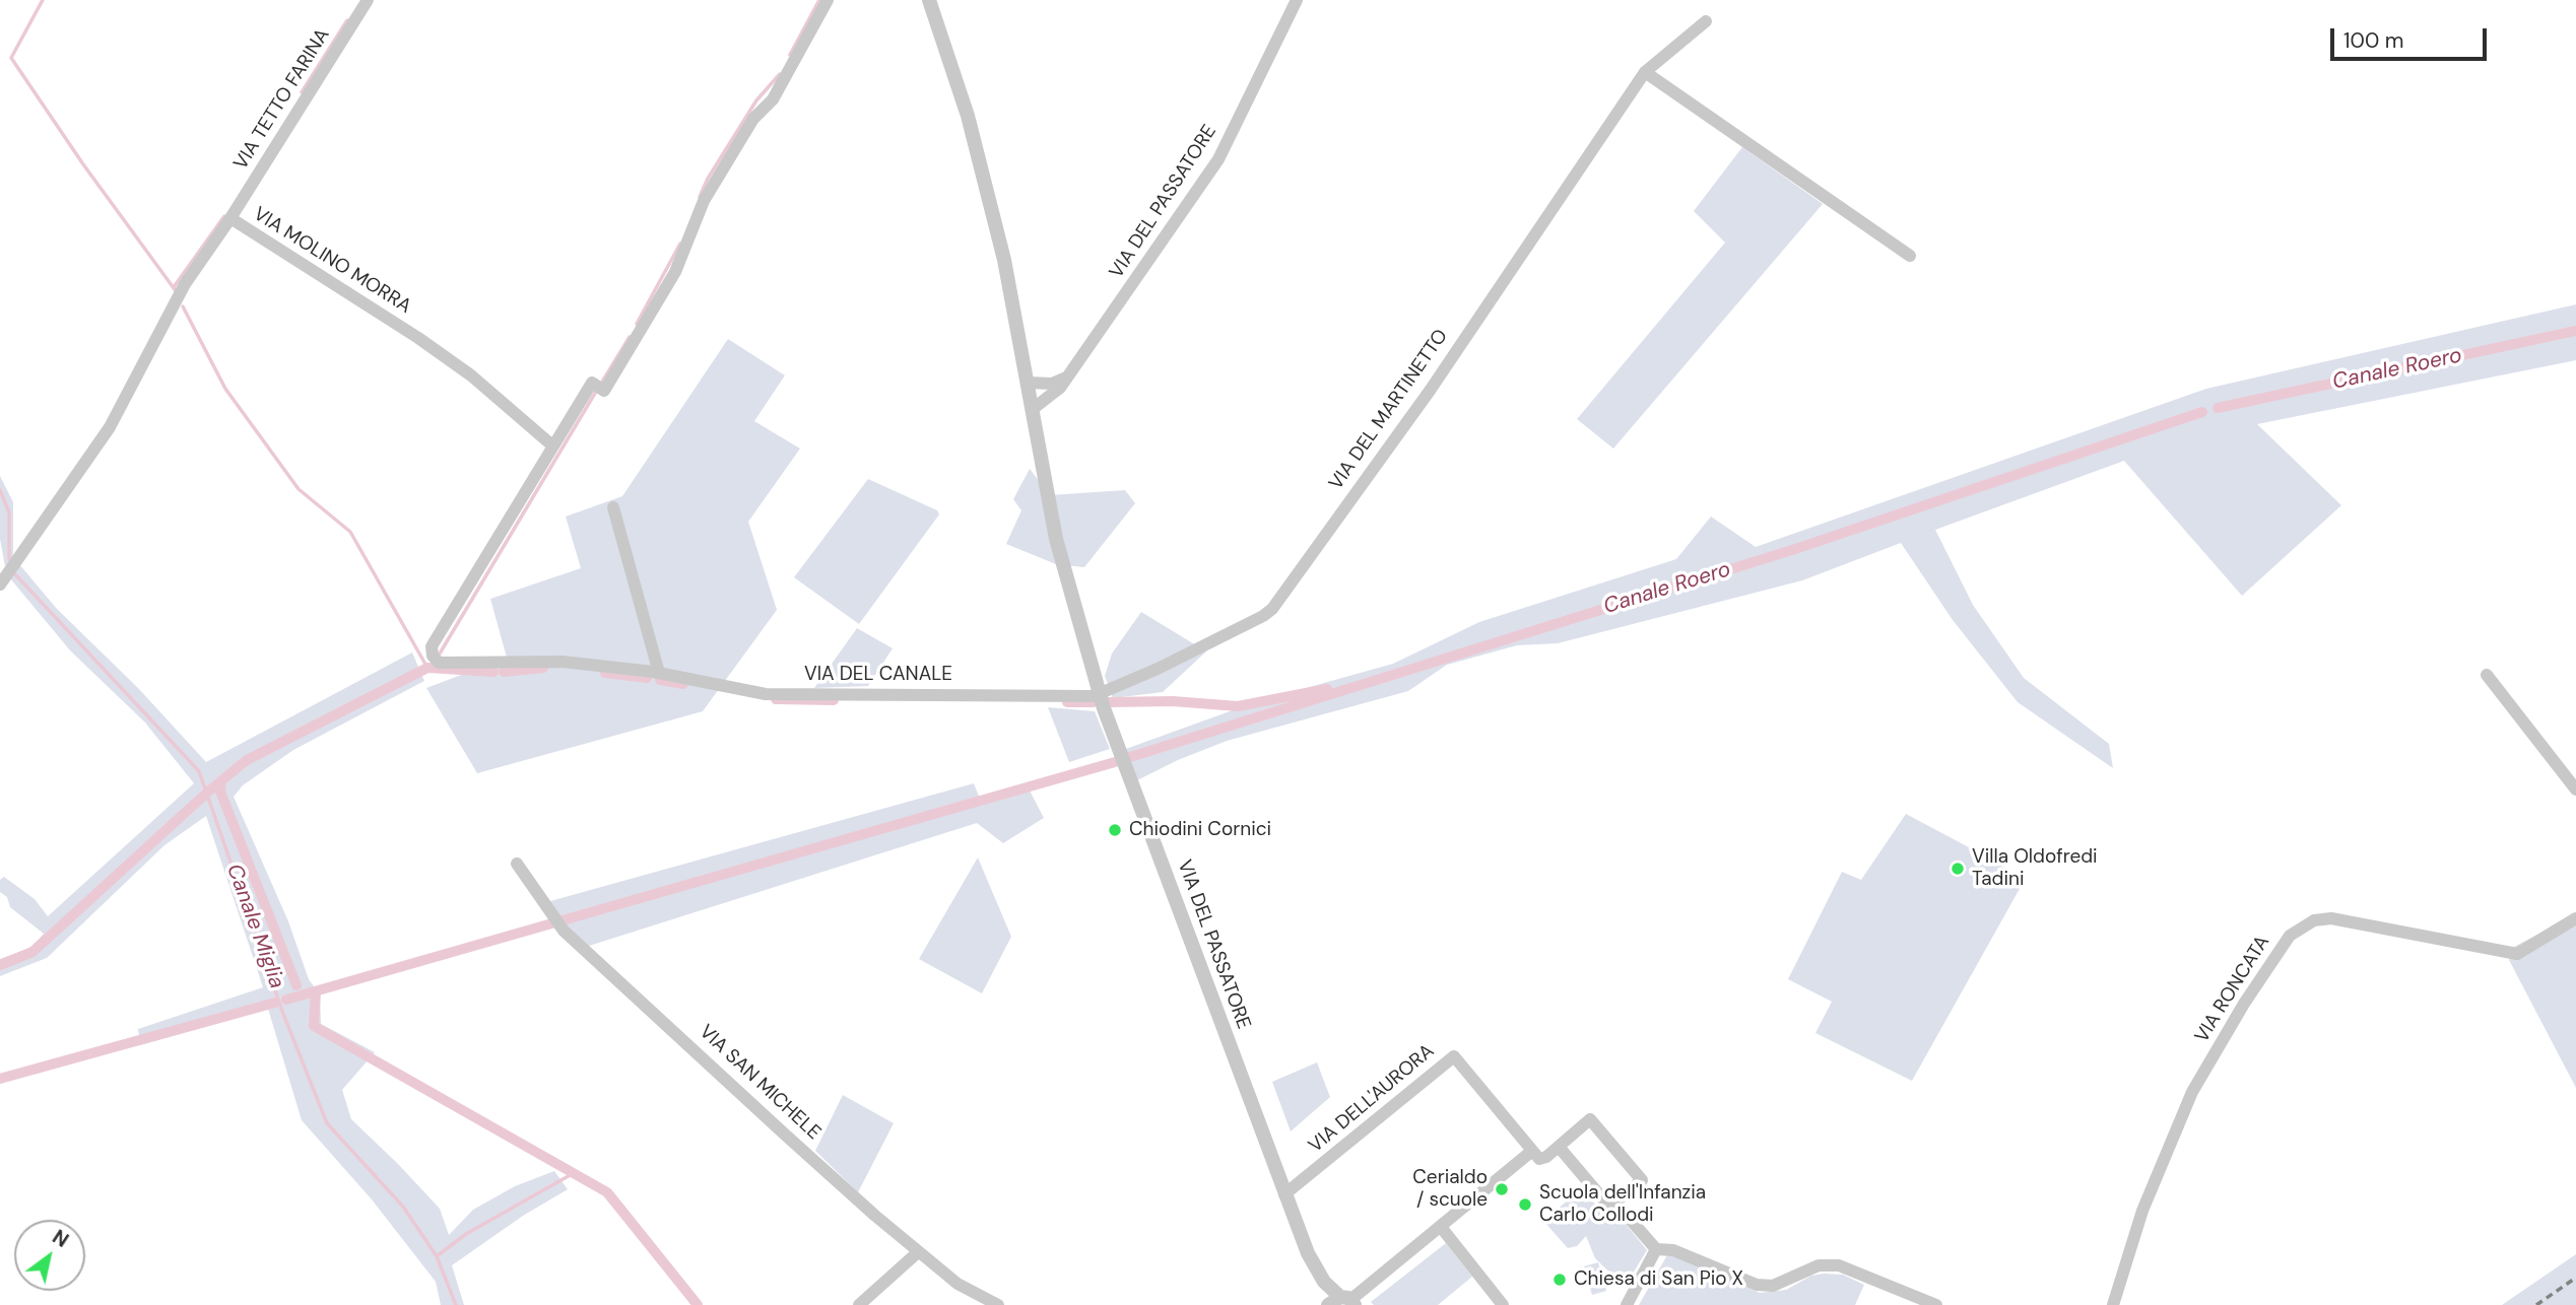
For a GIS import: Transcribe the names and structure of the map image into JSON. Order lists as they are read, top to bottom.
{
  "streets": {
    "street": [
      "VIA TETTO FARINA",
      "VIA DEL PASSATORE",
      "VIA MOLINO MORRA",
      "VIA DEL MARTINETTO",
      "VIA DEL CANALE",
      "VIA RONCATA",
      "VIA SAN MICHELE",
      "VIA DELL'AURORA"
    ]
  },
  "crossings": [
    ["VIA TETTO FARINA", "VIA MOLINO MORRA"],
    ["VIA DEL PASSATORE", "VIA DEL MARTINETTO"],
    ["VIA DEL PASSATORE", "VIA DEL CANALE"],
    ["VIA DEL PASSATORE", "VIA DELL'AURORA"],
    ["VIA MOLINO MORRA", "VIA DEL CANALE"],
    ["VIA DEL MARTINETTO", "VIA DEL CANALE"]
  ],
  "water": ["Canale Roero", "Canale Miglia"],
  "places": [
    "Chiodini Cornici",
    "Villa Oldofredi Tadini",
    "Cerialdo / scuole",
    "Scuola dell'Infanzia Carlo Collodi",
    "Chiesa di San Pio X"
  ],
  "scale_bar": "100 m",
  "north": "top right"
}
